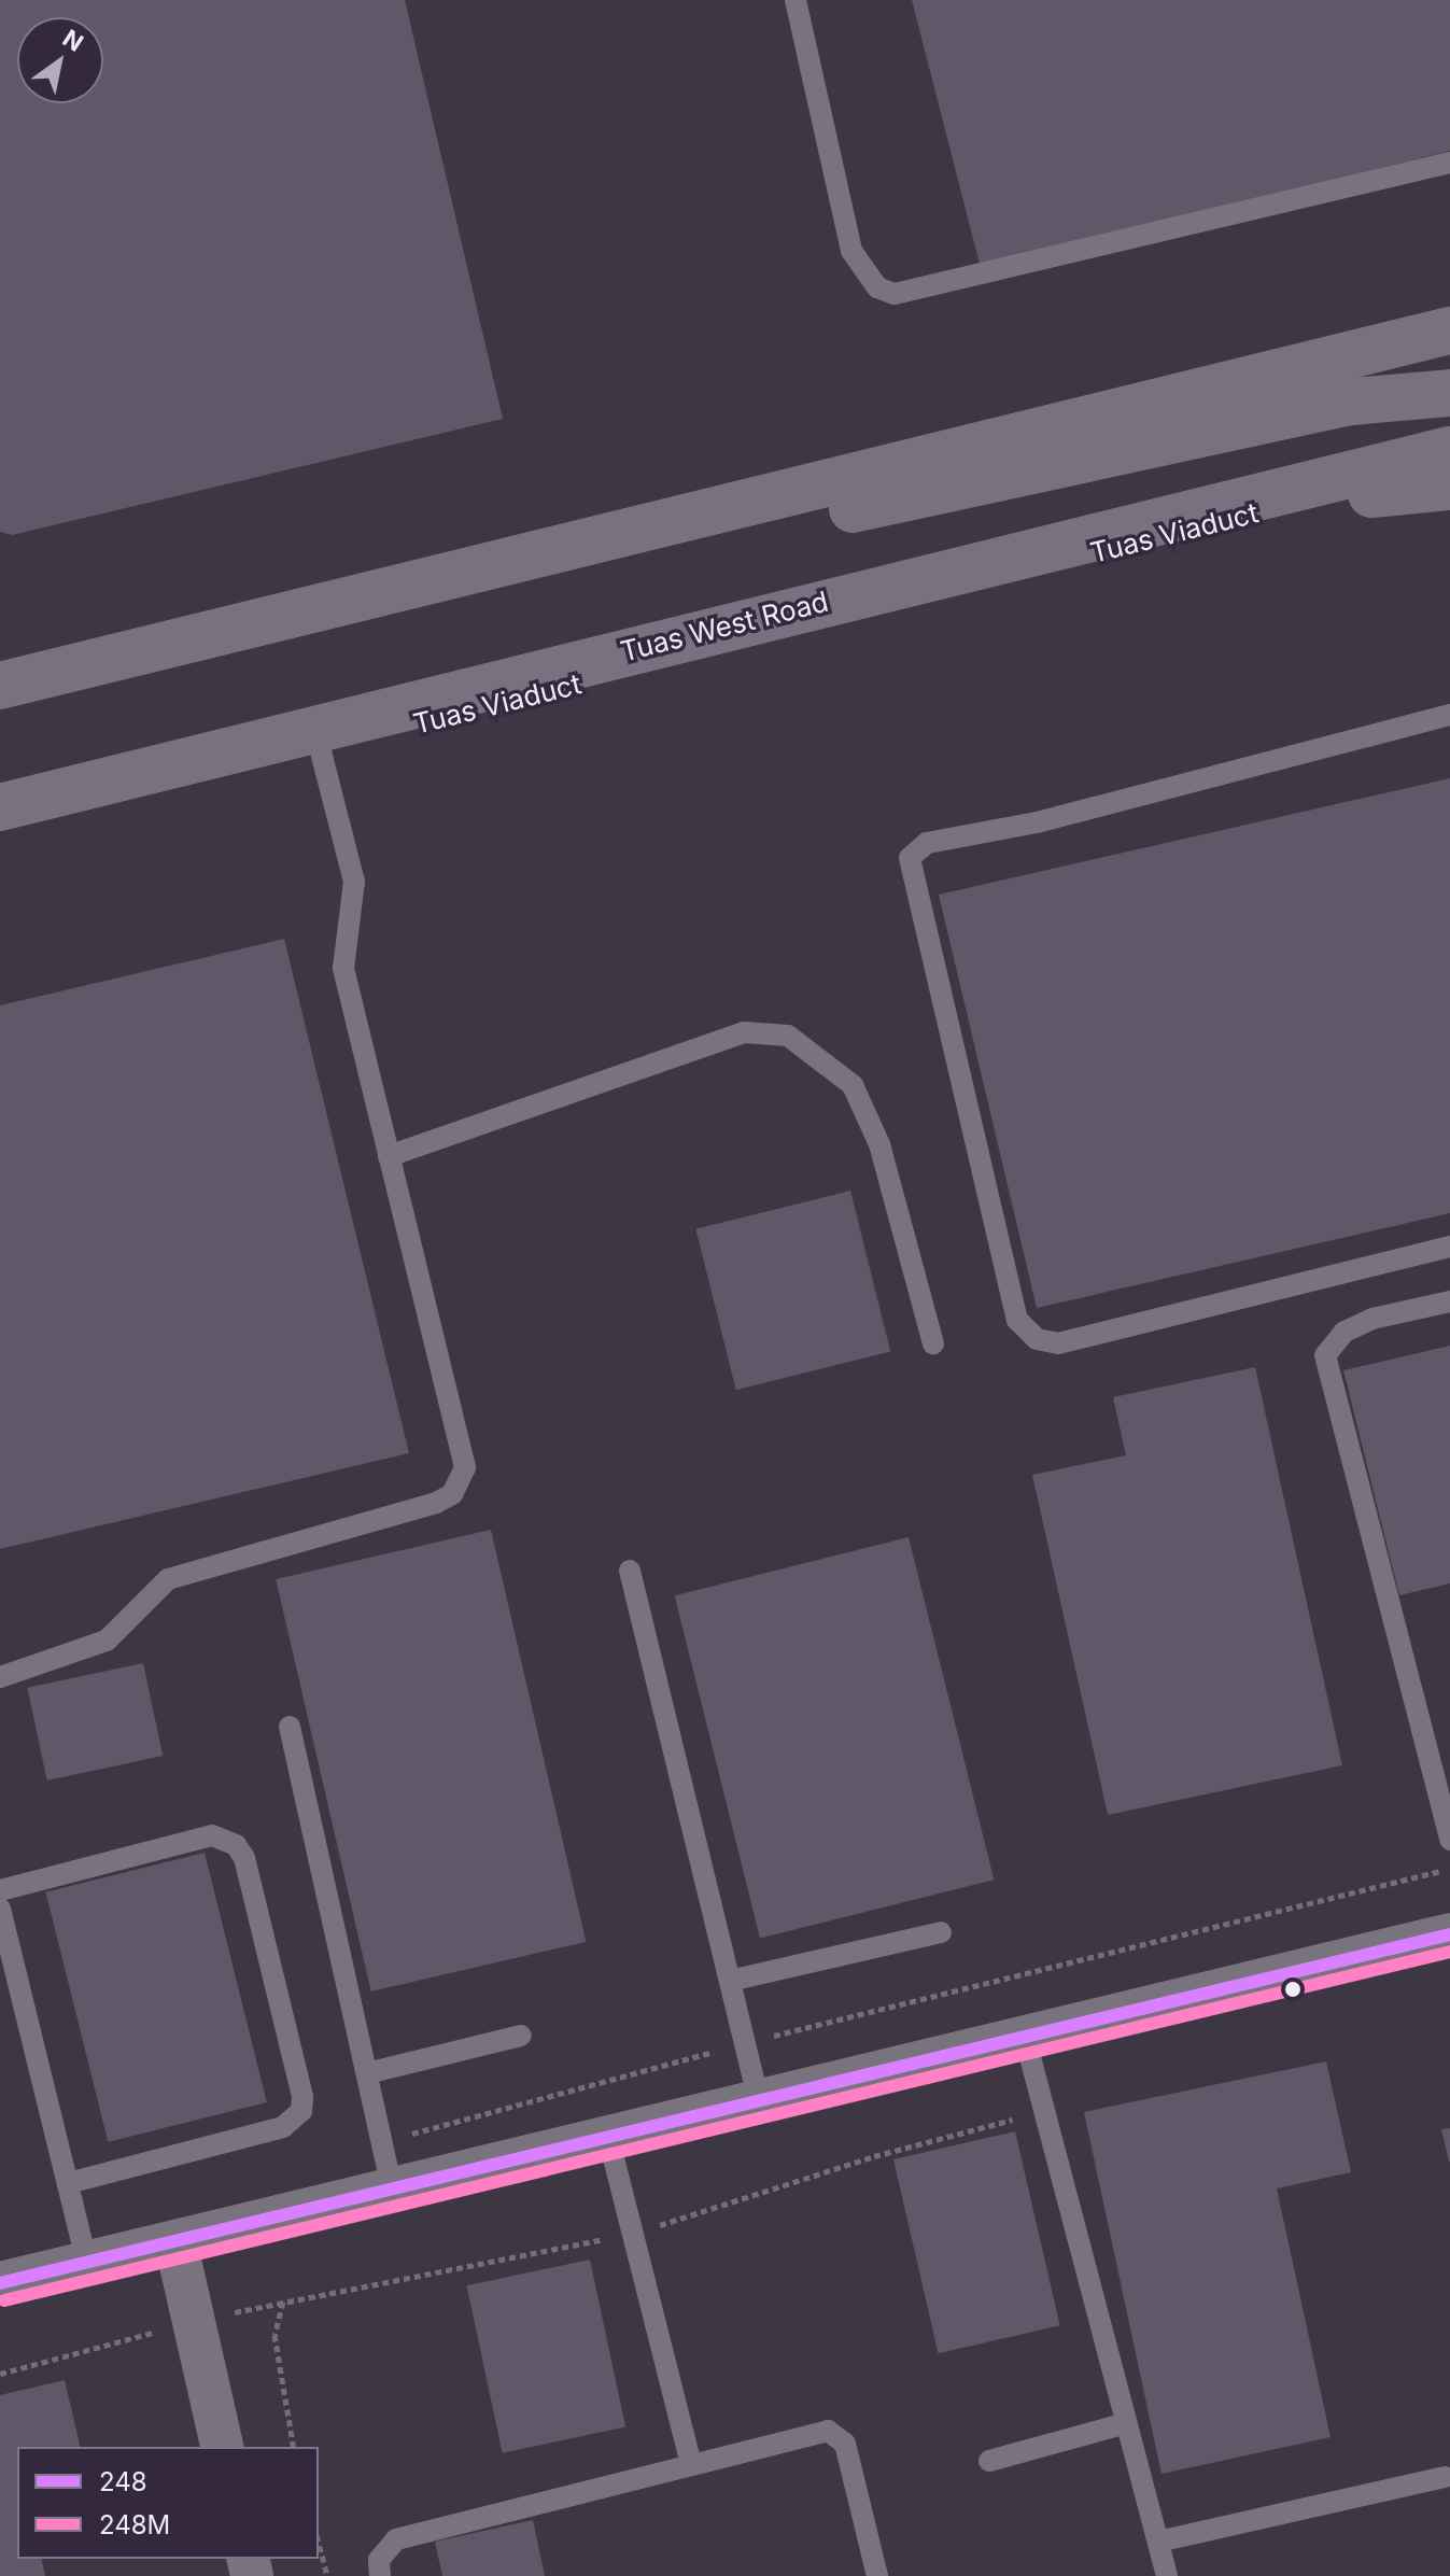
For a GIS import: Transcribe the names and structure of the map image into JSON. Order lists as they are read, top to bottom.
{
  "streets": {
    "main road": ["Tuas Viaduct", "Tuas West Road"]
  },
  "lines": ["transit line 248", "transit line 248M"],
  "legend": ["248", "248M"],
  "north": "top right"
}
